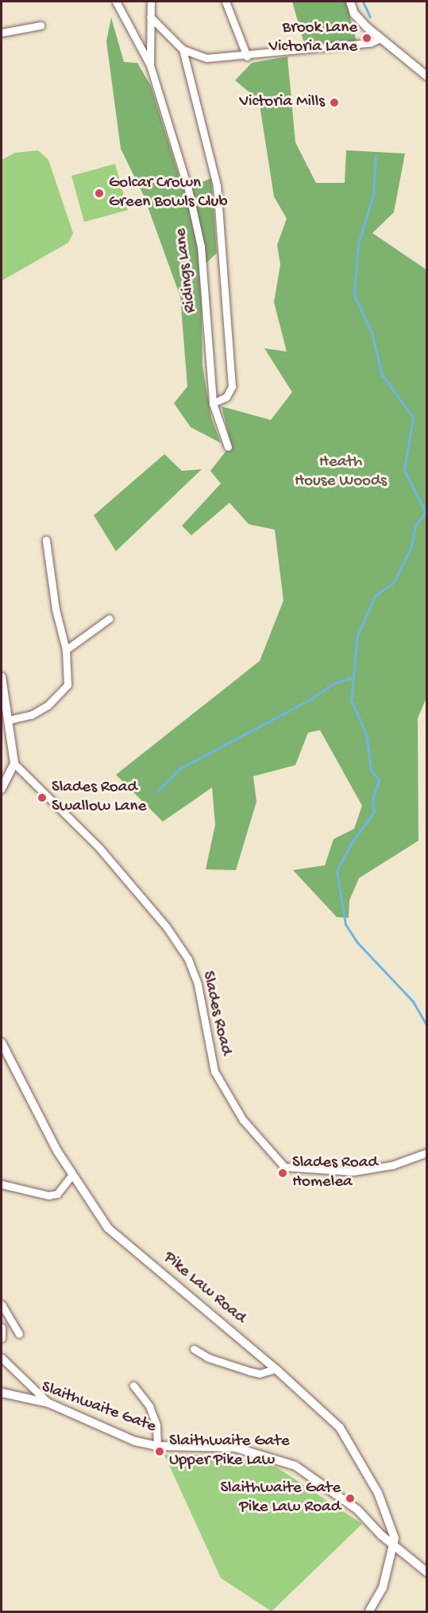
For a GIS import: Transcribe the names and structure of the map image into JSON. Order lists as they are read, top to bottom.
{
  "streets": {
    "street": [
      "Ridings Lane",
      "Slades Road",
      "Pike Law Road",
      "Slaithwaite Gate"
    ]
  },
  "crossings": [
    ["Pike Law Road", "Slaithwaite Gate"]
  ],
  "parks": ["Heath House Woods"],
  "places": [
    "Brook Lane Victoria Lane",
    "Victoria Mills",
    "Golcar Crown Green Bowls Club",
    "Slades Road Swallow Lane",
    "Slades Road Homelea",
    "Slaithwaite Gate Upper Pike Law",
    "Slaithwaite Gate Pike Law Road"
  ]
}
